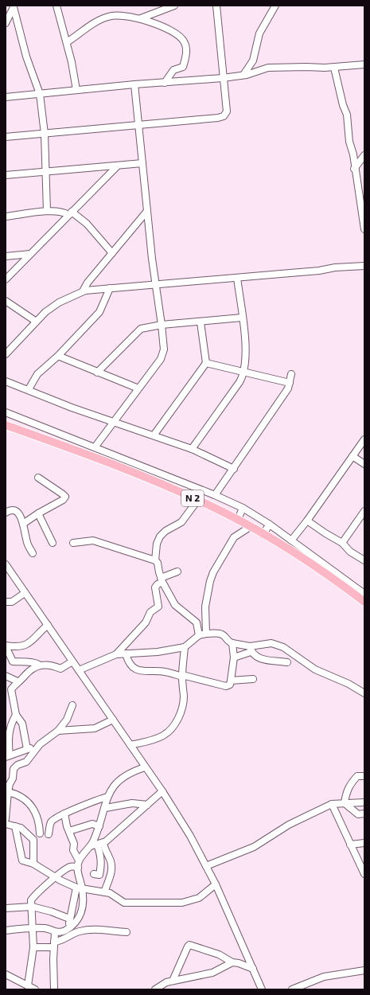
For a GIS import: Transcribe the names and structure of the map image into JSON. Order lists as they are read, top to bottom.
{
  "streets": {
    "main road": ["N 2"]
  }
}
